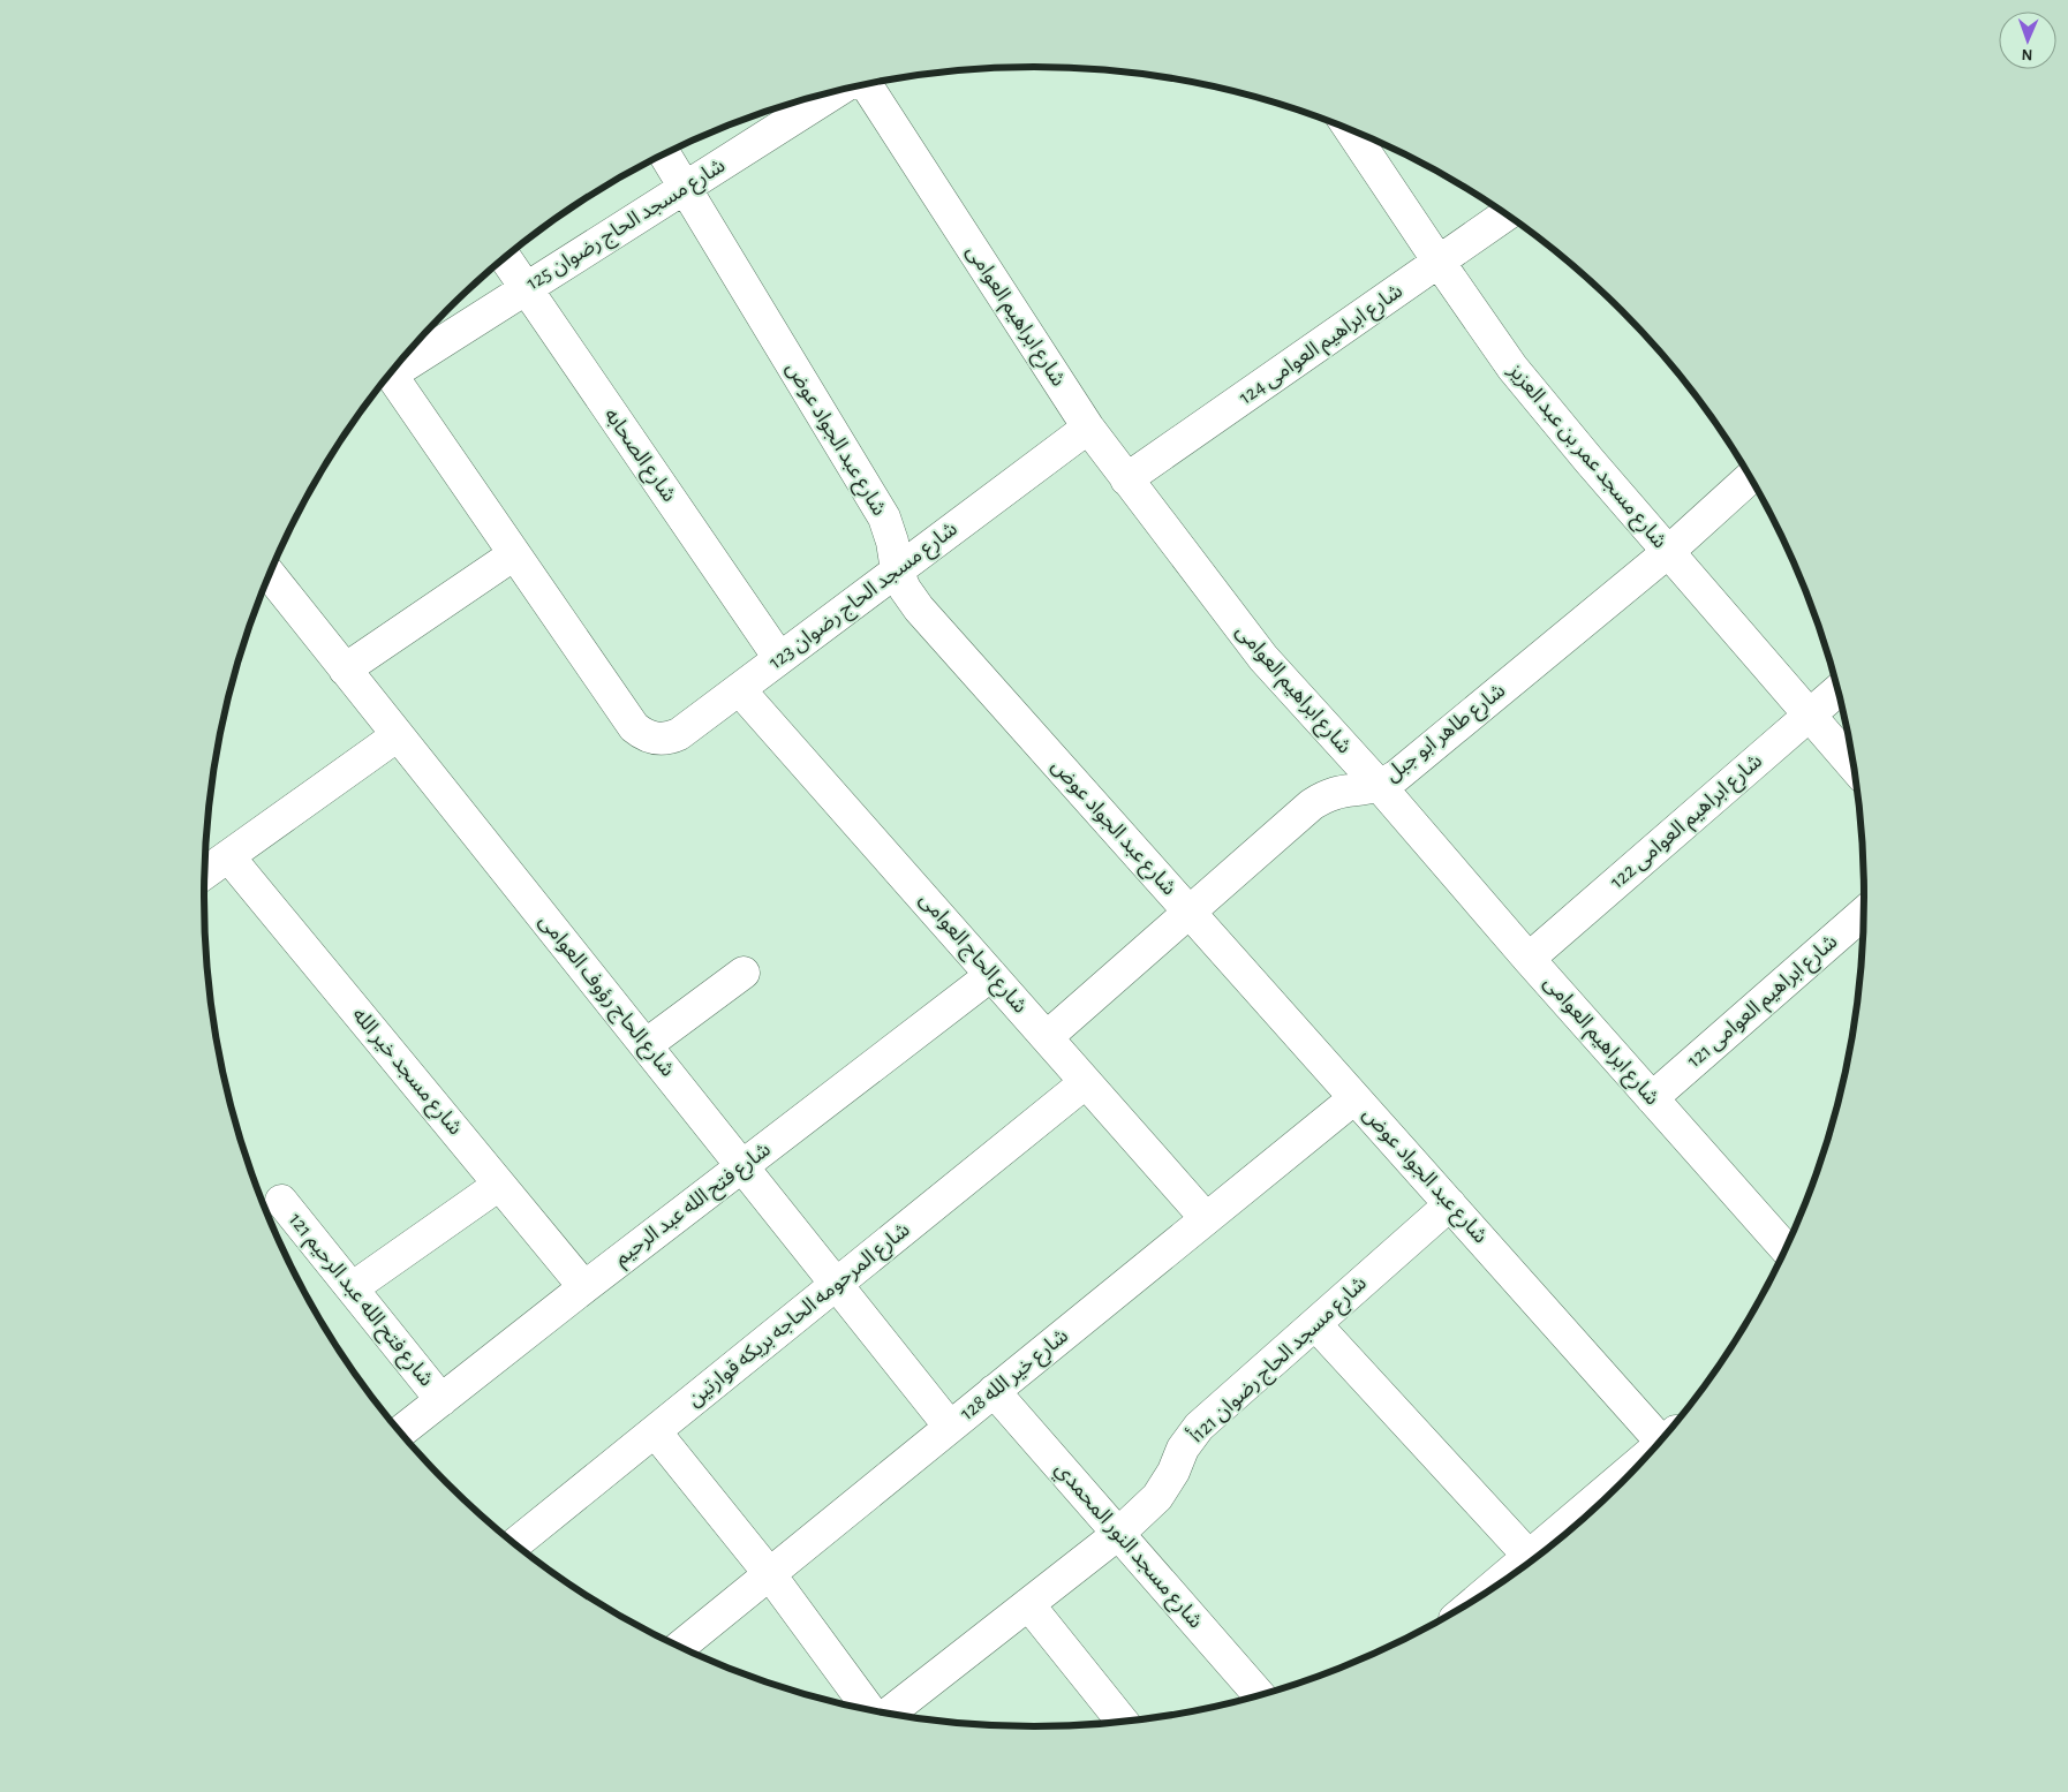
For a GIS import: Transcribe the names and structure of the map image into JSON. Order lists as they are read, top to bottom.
{
  "streets": {
    "street": [
      "شارع مسجد الحاج رضوان 125",
      "شارع ابراهيم العوامى",
      "شارع ابراهيم العوامى 124",
      "شارع عبد الجواد عوض",
      "شارع الصحابه",
      "شارع مسجد عمر بن عبد العزيز",
      "شارع مسجد الحاج رضوان 123",
      "شارع طاهر ابو جبل",
      "شارع ابراهيم العوامى 122",
      "شارع الحاج العوامى",
      "شارع الحاج رؤوف العوامى",
      "شارع ابراهيم العوامى 121",
      "شارع مسجد خير الله",
      "شارع فتح الله عبد الرحيم",
      "شارع فتح الله عبد الرحيم 121",
      "شارع المرحومه الحاجه بريكه قوارتين",
      "شارع مسجد الحاج رضوان 121أ",
      "شارع خير الله 128",
      "شارع مسجد النور المحمدي"
    ]
  },
  "crossings": [
    ["شارع مسجد الحاج رضوان 125", "شارع عبد الجواد عوض"],
    ["شارع مسجد الحاج رضوان 125", "شارع الصحابه"],
    ["شارع ابراهيم العوامى", "شارع ابراهيم العوامى 124"],
    ["شارع ابراهيم العوامى", "شارع مسجد الحاج رضوان 123"],
    ["شارع ابراهيم العوامى", "شارع طاهر ابو جبل"],
    ["شارع ابراهيم العوامى", "شارع ابراهيم العوامى 122"],
    ["شارع ابراهيم العوامى", "شارع ابراهيم العوامى 121"],
    ["شارع ابراهيم العوامى 124", "شارع مسجد عمر بن عبد العزيز"],
    ["شارع عبد الجواد عوض", "شارع مسجد الحاج رضوان 123"],
    ["شارع عبد الجواد عوض", "شارع طاهر ابو جبل"],
    ["شارع عبد الجواد عوض", "شارع مسجد الحاج رضوان 121أ"],
    ["شارع عبد الجواد عوض", "شارع خير الله 128"],
    ["شارع الصحابه", "شارع مسجد الحاج رضوان 123"],
    ["شارع مسجد عمر بن عبد العزيز", "شارع طاهر ابو جبل"],
    ["شارع مسجد عمر بن عبد العزيز", "شارع ابراهيم العوامى 122"],
    ["شارع مسجد الحاج رضوان 123", "شارع الحاج العوامى"],
    ["شارع طاهر ابو جبل", "شارع الحاج العوامى"],
    ["شارع الحاج العوامى", "شارع فتح الله عبد الرحيم"],
    ["شارع الحاج العوامى", "شارع المرحومه الحاجه بريكه قوارتين"],
    ["شارع الحاج العوامى", "شارع خير الله 128"],
    ["شارع الحاج رؤوف العوامى", "شارع فتح الله عبد الرحيم"],
    ["شارع الحاج رؤوف العوامى", "شارع المرحومه الحاجه بريكه قوارتين"],
    ["شارع الحاج رؤوف العوامى", "شارع خير الله 128"],
    ["شارع مسجد خير الله", "شارع فتح الله عبد الرحيم"],
    ["شارع فتح الله عبد الرحيم", "شارع فتح الله عبد الرحيم 121"],
    ["شارع مسجد الحاج رضوان 121أ", "شارع مسجد النور المحمدي"],
    ["شارع خير الله 128", "شارع مسجد النور المحمدي"]
  ],
  "north": "bottom"
}
